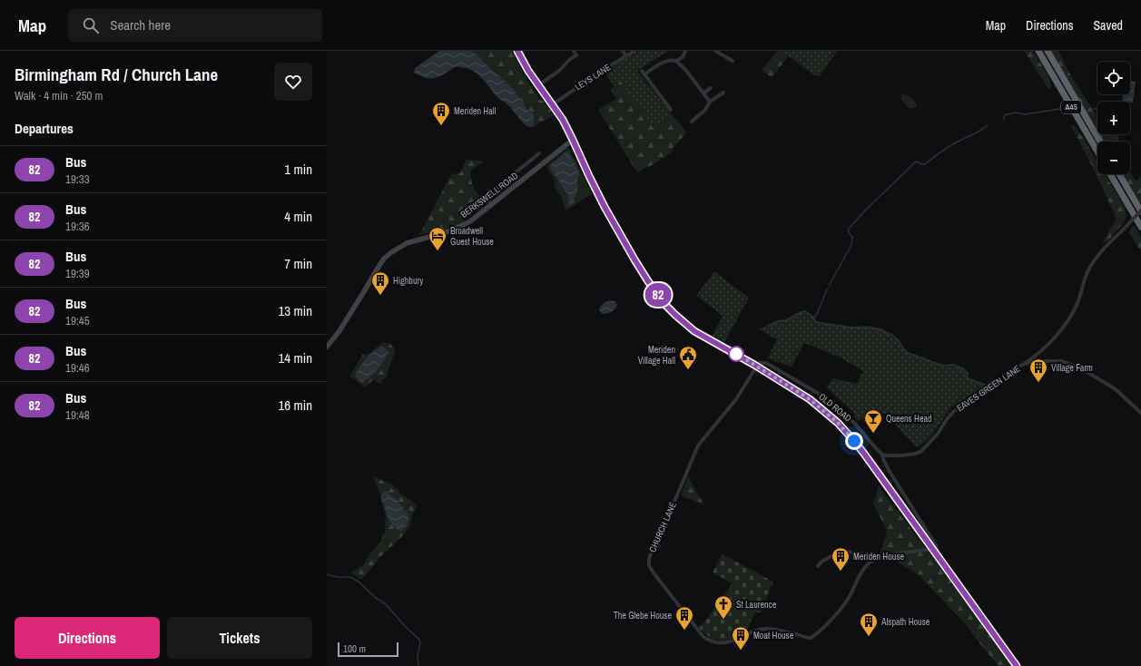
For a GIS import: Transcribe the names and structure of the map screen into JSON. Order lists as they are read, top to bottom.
{
  "streets": {
    "highway": ["A45"],
    "main road": ["BERKSWELL ROAD"],
    "street": [
      "LEYS LANE",
      "EAVES GREEN LANE",
      "OLD ROAD",
      "CHURCH LANE"
    ]
  },
  "crossings": [
    ["EAVES GREEN LANE", "OLD ROAD"],
    ["OLD ROAD", "CHURCH LANE"]
  ],
  "places": {
    "building": [
      "Meriden Hall",
      "Highbury",
      "Village Farm",
      "Meriden House",
      "The Glebe House",
      "Alspath House",
      "Moat House"
    ],
    "hotel": ["Broadwell Guest House"],
    "public building": ["Meriden Village Hall"],
    "bar": ["Queens Head"],
    "church": ["St Laurence"]
  },
  "lines": ["bus line 82"],
  "scale_bar": "100 m",
  "page": {
    "header": "Map",
    "search": "Search here",
    "nav": ["Map", "Directions", "Saved"],
    "heading": [
      ["Birmingham Rd / Church Lane", "Walk · 4 min · 250 m"],
      "Departures"
    ],
    "on_map": "82",
    "map_buttons": ["+", "−"],
    "list": [
      {
        "mark": "82",
        "name": "Bus",
        "note": "19:33",
        "value": "1 min"
      },
      {
        "mark": "82",
        "name": "Bus",
        "note": "19:36",
        "value": "4 min"
      },
      {
        "mark": "82",
        "name": "Bus",
        "note": "19:39",
        "value": "7 min"
      },
      {
        "mark": "82",
        "name": "Bus",
        "note": "19:45",
        "value": "13 min"
      },
      {
        "mark": "82",
        "name": "Bus",
        "note": "19:46",
        "value": "14 min"
      },
      {
        "mark": "82",
        "name": "Bus",
        "note": "19:48",
        "value": "16 min"
      }
    ],
    "buttons": ["Directions", "Tickets"],
    "scale": "100 m"
  }
}
